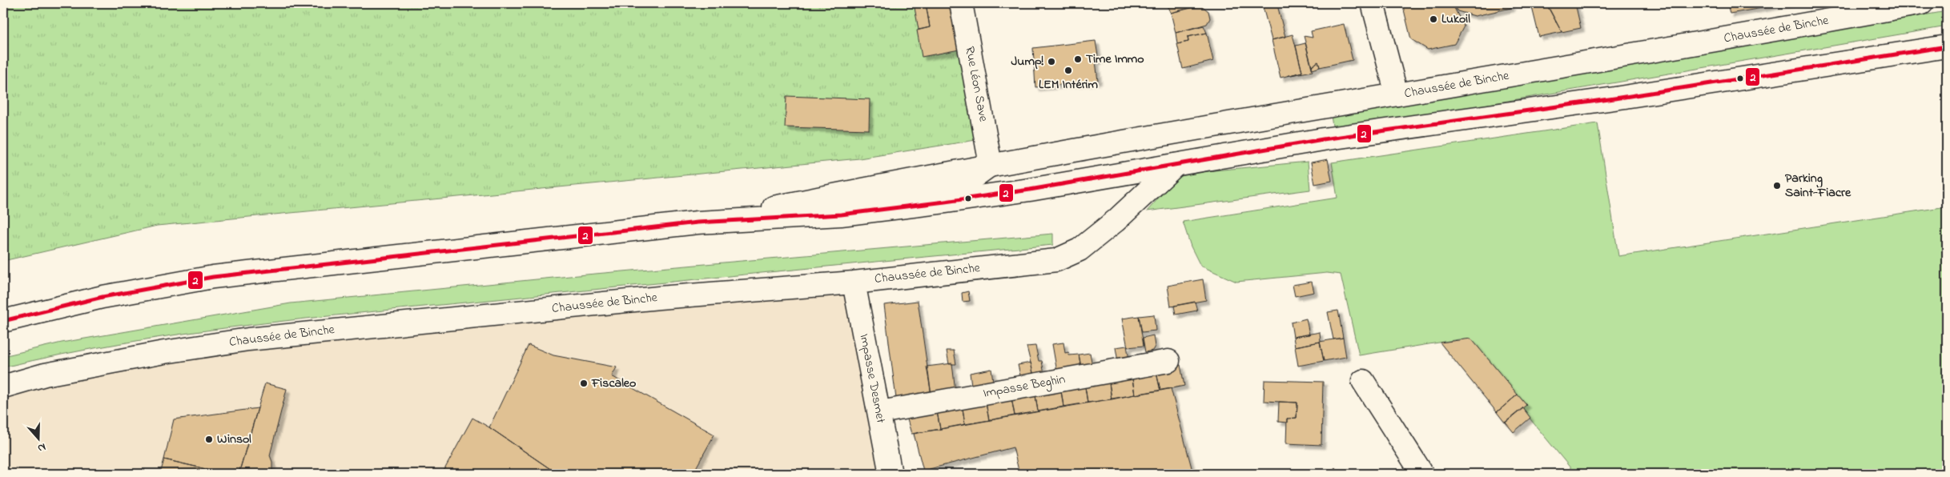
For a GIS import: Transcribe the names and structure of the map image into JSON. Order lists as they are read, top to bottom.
{
  "streets": {
    "main road": [
      "Chaussée de Binche",
      "Rue Léon Save",
      "Impasse Desmet",
      "Impasse Beghin"
    ]
  },
  "crossings": [
    ["Chaussée de Binche", "Rue Léon Save"],
    ["Chaussée de Binche", "Impasse Desmet"],
    ["Impasse Desmet", "Impasse Beghin"]
  ],
  "places": [
    "Lukoil",
    "Time Immo",
    "Jump!",
    "LEM Intérim",
    "Parking Saint-Fiacre",
    "Fiscaleo",
    "Winsol"
  ],
  "lines": ["transit line 2"],
  "north": "bottom"
}
